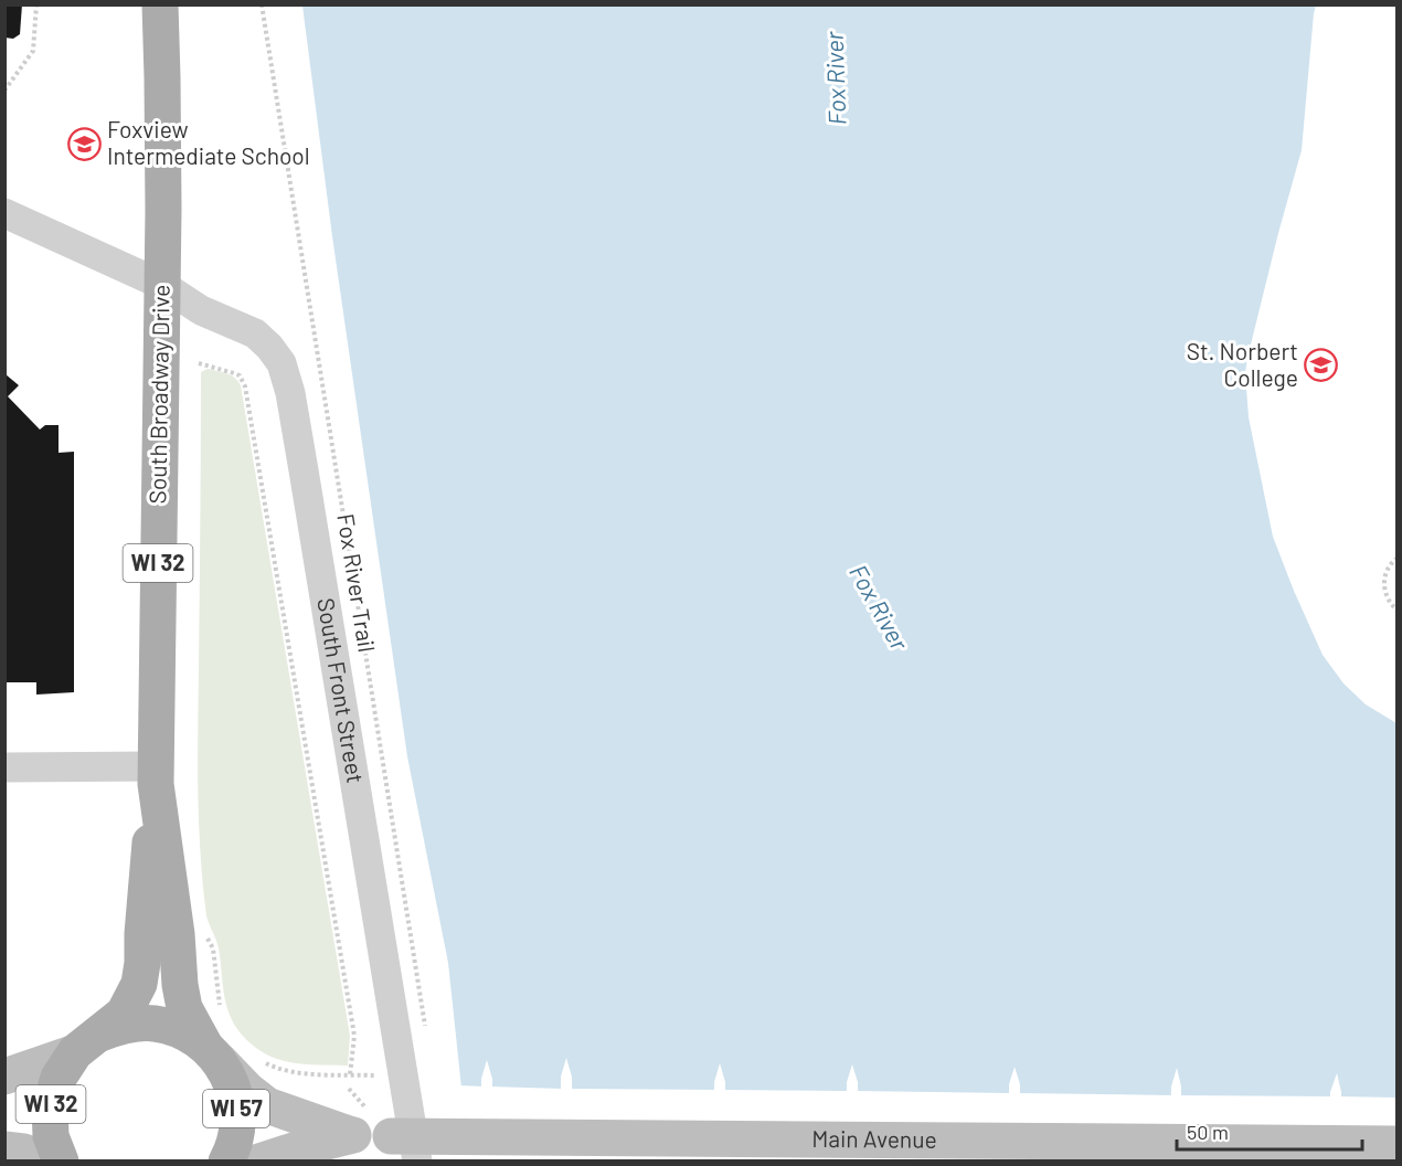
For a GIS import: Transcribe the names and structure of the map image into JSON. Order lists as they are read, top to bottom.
{
  "streets": {
    "main road": [
      "South Broadway Drive",
      "WI 32",
      "WI 57",
      "Main Avenue"
    ],
    "street": ["South Front Street"],
    "path": ["Fox River Trail"]
  },
  "crossings": [
    ["South Broadway Drive", "WI 32"],
    ["South Broadway Drive", "South Front Street"],
    ["WI 32", "WI 57"],
    ["WI 32", "Main Avenue"],
    ["WI 57", "Main Avenue"]
  ],
  "water": ["Fox River"],
  "places": {
    "school or university": ["Foxview Intermediate School", "St. Norbert College"]
  },
  "scale_bar": "50 m"
}
